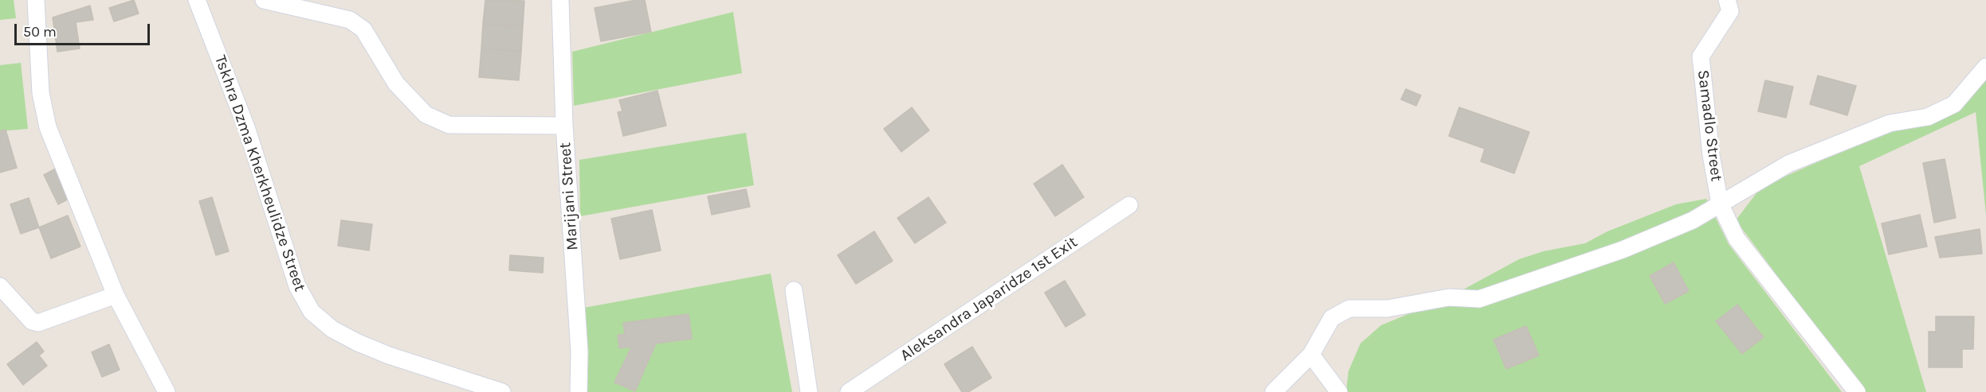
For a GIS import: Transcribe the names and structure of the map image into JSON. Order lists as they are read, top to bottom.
{
  "streets": {
    "street": [
      "Samadlo Street",
      "Tskhra Dzma Kherkheulidze Street",
      "Marijani Street",
      "Aleksandra Japaridze 1st Exit"
    ]
  },
  "scale_bar": "50 m"
}
